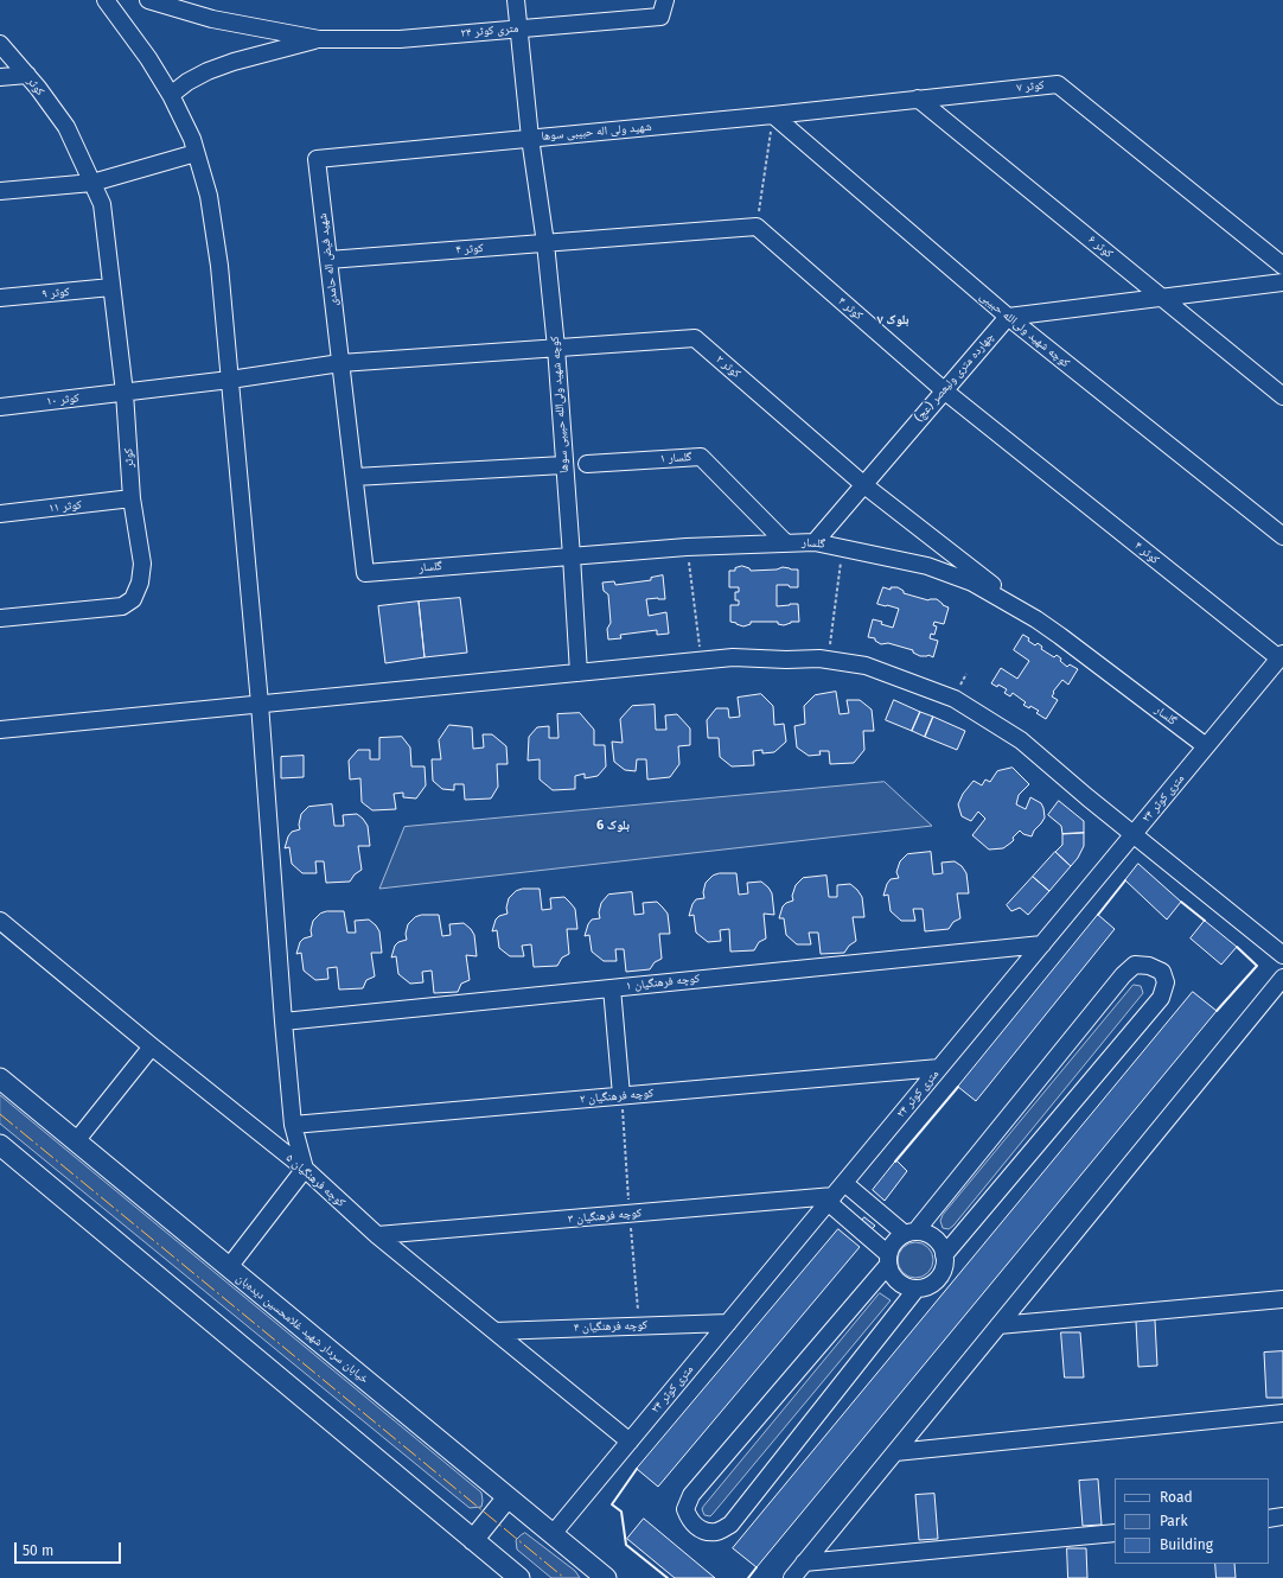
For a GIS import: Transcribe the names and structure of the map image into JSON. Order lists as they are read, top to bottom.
{
  "streets": {
    "main road": ["خیابان سردار شهید غلامحسین دیده‌بان"],
    "street": [
      "۲۴ متری کوثر",
      "کوثر",
      "کوثر ۷",
      "شهید ولی اله حبیبی سوها",
      "کوثر ۶",
      "کوثر ۴",
      "شهید فیض اله حامدی",
      "کوثر ۹",
      "کوچه شهید ولی‌الله حبیبی",
      "کوثر ۲",
      "چهارده متری ولیعصر (عج)",
      "کوثر ۱۰",
      "کوچه شهید ولی‌الله حبیبی سوها",
      "گلسار ۱",
      "کوثر ۱۱",
      "گلسار",
      "کوچه فرهنگیان ۱",
      "کوچه فرهنگیان ۲",
      "کوچه فرهنگیان ۵",
      "کوچه فرهنگیان ۳",
      "کوچه فرهنگیان ۴"
    ]
  },
  "crossings": [
    ["۲۴ متری کوثر", "شهید ولی اله حبیبی سوها"],
    ["۲۴ متری کوثر", "کوثر ۴"],
    ["۲۴ متری کوثر", "گلسار"],
    ["۲۴ متری کوثر", "کوچه فرهنگیان ۱"],
    ["۲۴ متری کوثر", "کوچه فرهنگیان ۲"],
    ["۲۴ متری کوثر", "کوچه فرهنگیان ۵"],
    ["۲۴ متری کوثر", "کوچه فرهنگیان ۳"],
    ["۲۴ متری کوثر", "کوچه فرهنگیان ۴"],
    ["۲۴ متری کوثر", "خیابان سردار شهید غلامحسین دیده‌بان"],
    ["کوثر", "کوثر ۹"],
    ["کوثر", "کوثر ۱۰"],
    ["کوثر", "کوثر ۱۱"],
    ["کوثر ۷", "شهید ولی اله حبیبی سوها"],
    ["کوثر ۷", "کوثر ۶"],
    ["کوثر ۷", "کوچه شهید ولی‌الله حبیبی"],
    ["شهید ولی اله حبیبی سوها", "شهید فیض اله حامدی"],
    ["شهید ولی اله حبیبی سوها", "کوچه شهید ولی‌الله حبیبی"],
    ["شهید ولی اله حبیبی سوها", "کوچه شهید ولی‌الله حبیبی سوها"],
    ["کوثر ۴", "شهید فیض اله حامدی"],
    ["کوثر ۴", "چهارده متری ولیعصر (عج)"],
    ["کوثر ۴", "کوچه شهید ولی‌الله حبیبی سوها"],
    ["شهید فیض اله حامدی", "کوثر ۲"],
    ["شهید فیض اله حامدی", "کوچه شهید ولی‌الله حبیبی سوها"],
    ["شهید فیض اله حامدی", "گلسار"],
    ["کوچه شهید ولی‌الله حبیبی", "چهارده متری ولیعصر (عج)"],
    ["کوثر ۲", "چهارده متری ولیعصر (عج)"],
    ["کوثر ۲", "کوثر ۱۰"],
    ["کوثر ۲", "کوچه شهید ولی‌الله حبیبی سوها"],
    ["کوثر ۲", "گلسار"],
    ["چهارده متری ولیعصر (عج)", "گلسار"],
    ["کوچه شهید ولی‌الله حبیبی سوها", "گلسار"],
    ["گلسار ۱", "گلسار"],
    ["کوچه فرهنگیان ۵", "کوچه فرهنگیان ۳"],
    ["کوچه فرهنگیان ۵", "کوچه فرهنگیان ۴"]
  ],
  "districts": ["بلوک ۷", "بلوک 6"],
  "legend": ["Road", "Park", "Building"],
  "scale_bar": "50 m"
}
